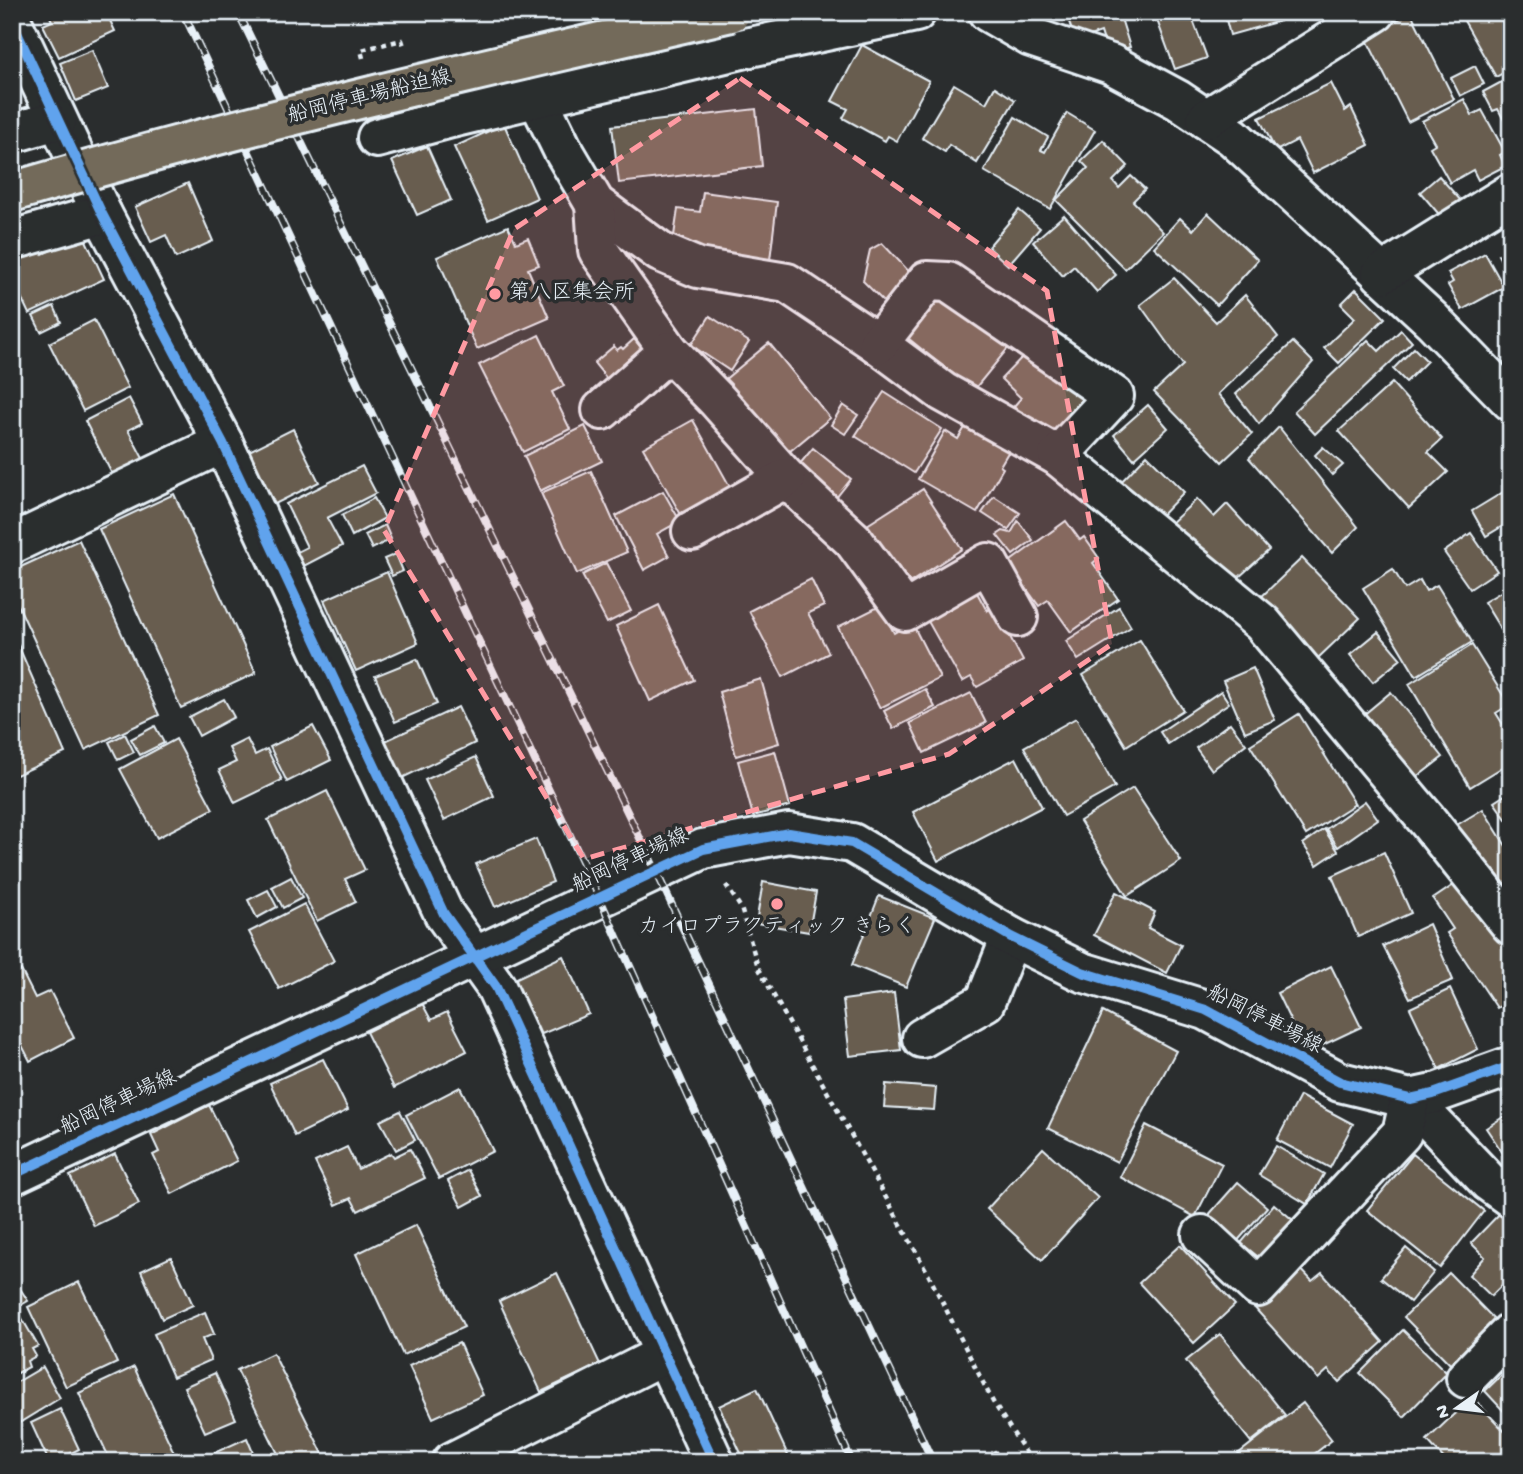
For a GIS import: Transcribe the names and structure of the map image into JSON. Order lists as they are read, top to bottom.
{
  "streets": {
    "main road": ["船岡停車場船迫線"],
    "street": ["船岡停車場線"]
  },
  "places": ["第八区集会所", "カイロプラクティック きらく"],
  "north": "left"
}
